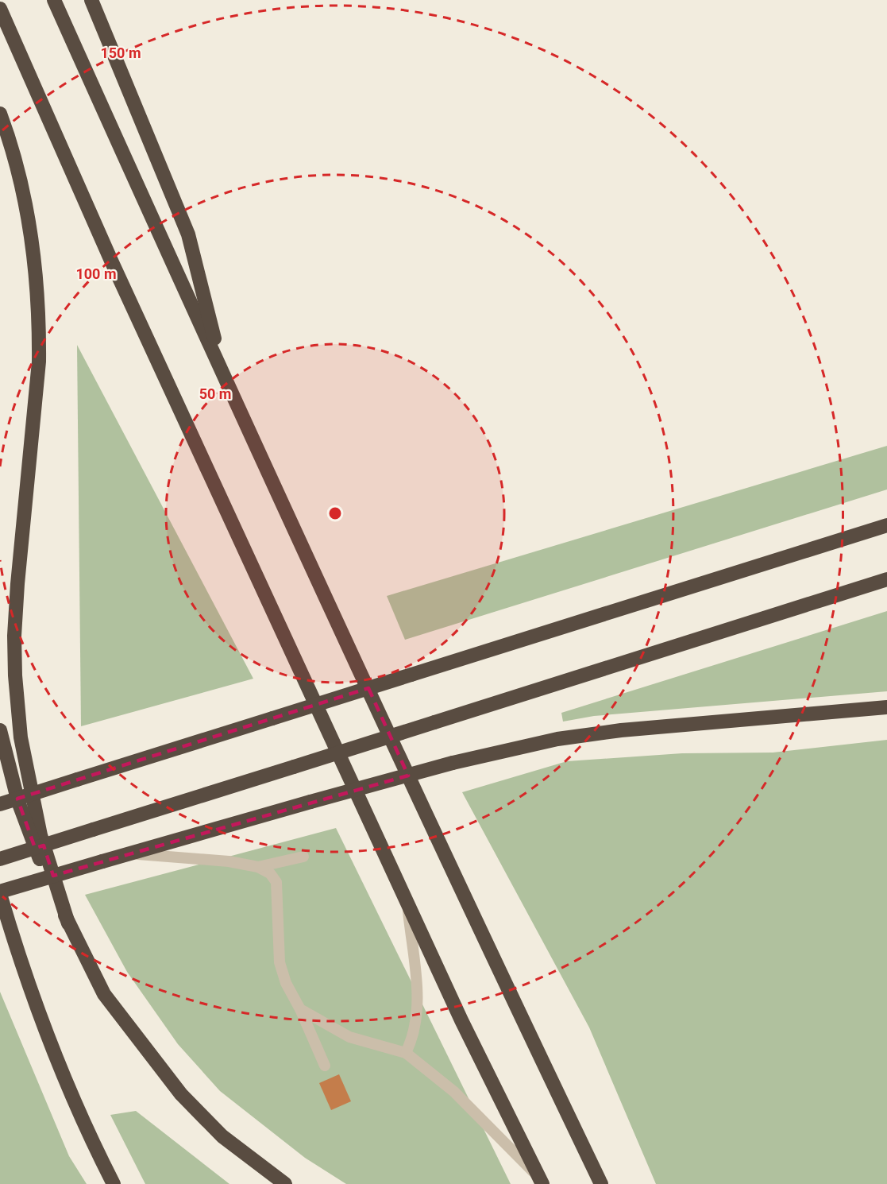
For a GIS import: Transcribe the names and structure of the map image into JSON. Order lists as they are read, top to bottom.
{
  "rings": ["150 m", "100 m", "50 m"]
}
